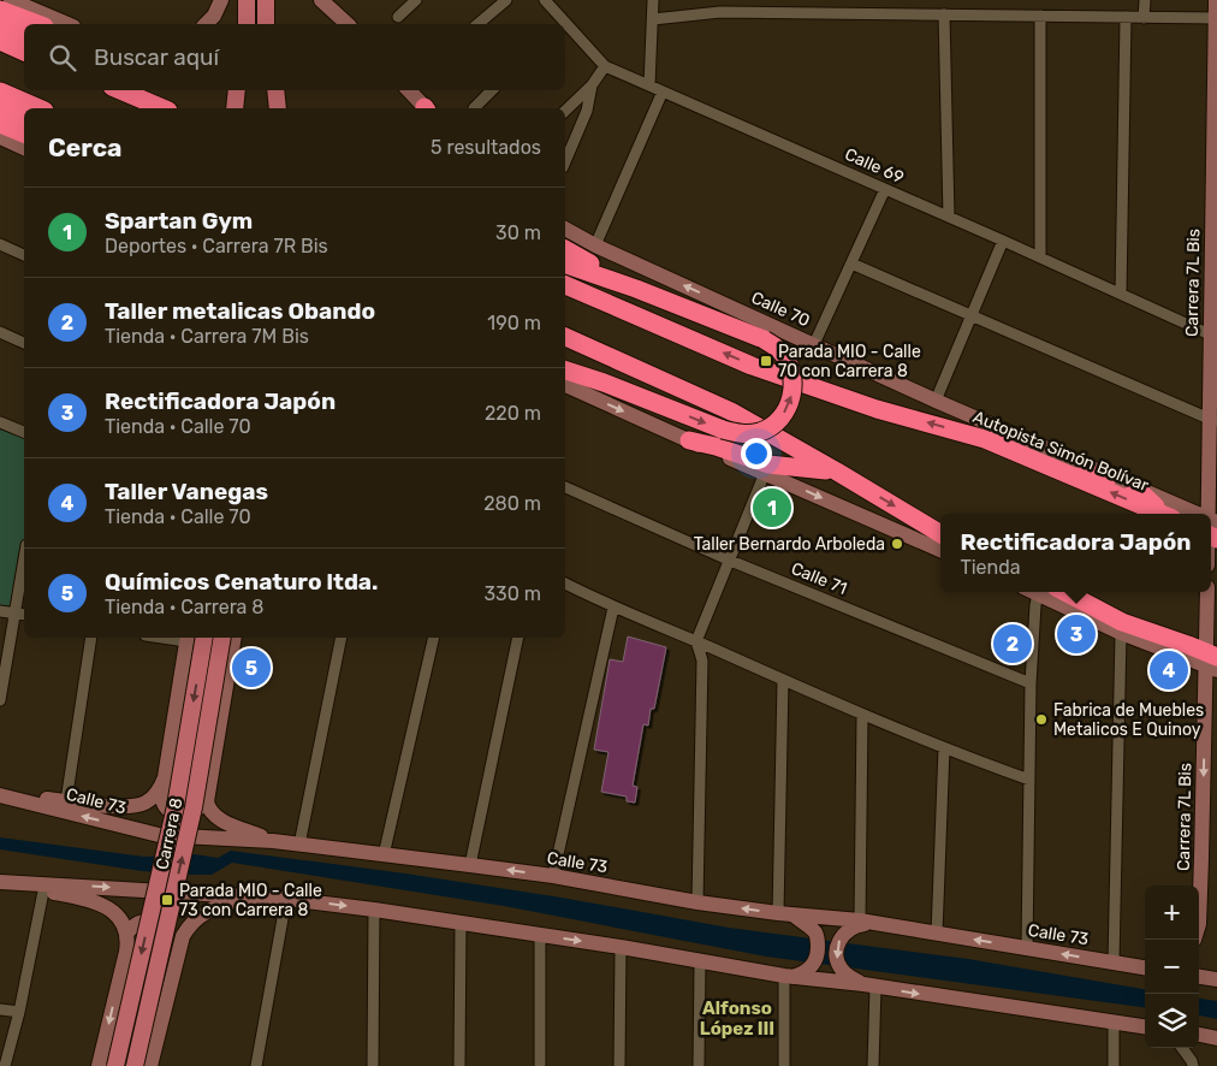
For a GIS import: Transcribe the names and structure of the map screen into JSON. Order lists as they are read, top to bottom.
{
  "streets": {
    "highway": ["Autopista Simón Bolívar"],
    "main road": ["Carrera 8"],
    "street": [
      "Calle 69",
      "Carrera 7L Bis",
      "Calle 70",
      "Calle 71",
      "Calle 73"
    ]
  },
  "crossings": [
    ["Calle 69", "Carrera 7L Bis"],
    ["Calle 73", "Carrera 8"]
  ],
  "one_way": ["Calle 70"],
  "districts": ["Alfonso López III"],
  "places": {
    "transit": ["Parada MIO - Calle 70 con Carrera 8", "Parada MIO - Calle 73 con Carrera 8"],
    "other": ["Taller Bernardo Arboleda", "Fabrica de Muebles Metalicos E Quinoy"]
  },
  "page": {
    "search": "Buscar aquí",
    "heading": ["Cerca", "5 resultados"],
    "list": [
      {
        "mark": "1",
        "name": "Spartan Gym",
        "note": "Deportes · Carrera 7R Bis",
        "value": "30 m"
      },
      {
        "mark": "2",
        "name": "Taller metalicas Obando",
        "note": "Tienda · Carrera 7M Bis",
        "value": "190 m"
      },
      {
        "mark": "3",
        "name": "Rectificadora Japón",
        "note": "Tienda · Calle 70",
        "value": "220 m"
      },
      {
        "mark": "4",
        "name": "Taller Vanegas",
        "note": "Tienda · Calle 70",
        "value": "280 m"
      },
      {
        "mark": "5",
        "name": "Químicos Cenaturo ltda.",
        "note": "Tienda · Carrera 8",
        "value": "330 m"
      }
    ],
    "pins": [
      "1",
      "3",
      "2",
      "5",
      "4"
    ],
    "popup": ["Rectificadora Japón", "Tienda"],
    "map_buttons": ["+", "−"]
  }
}
